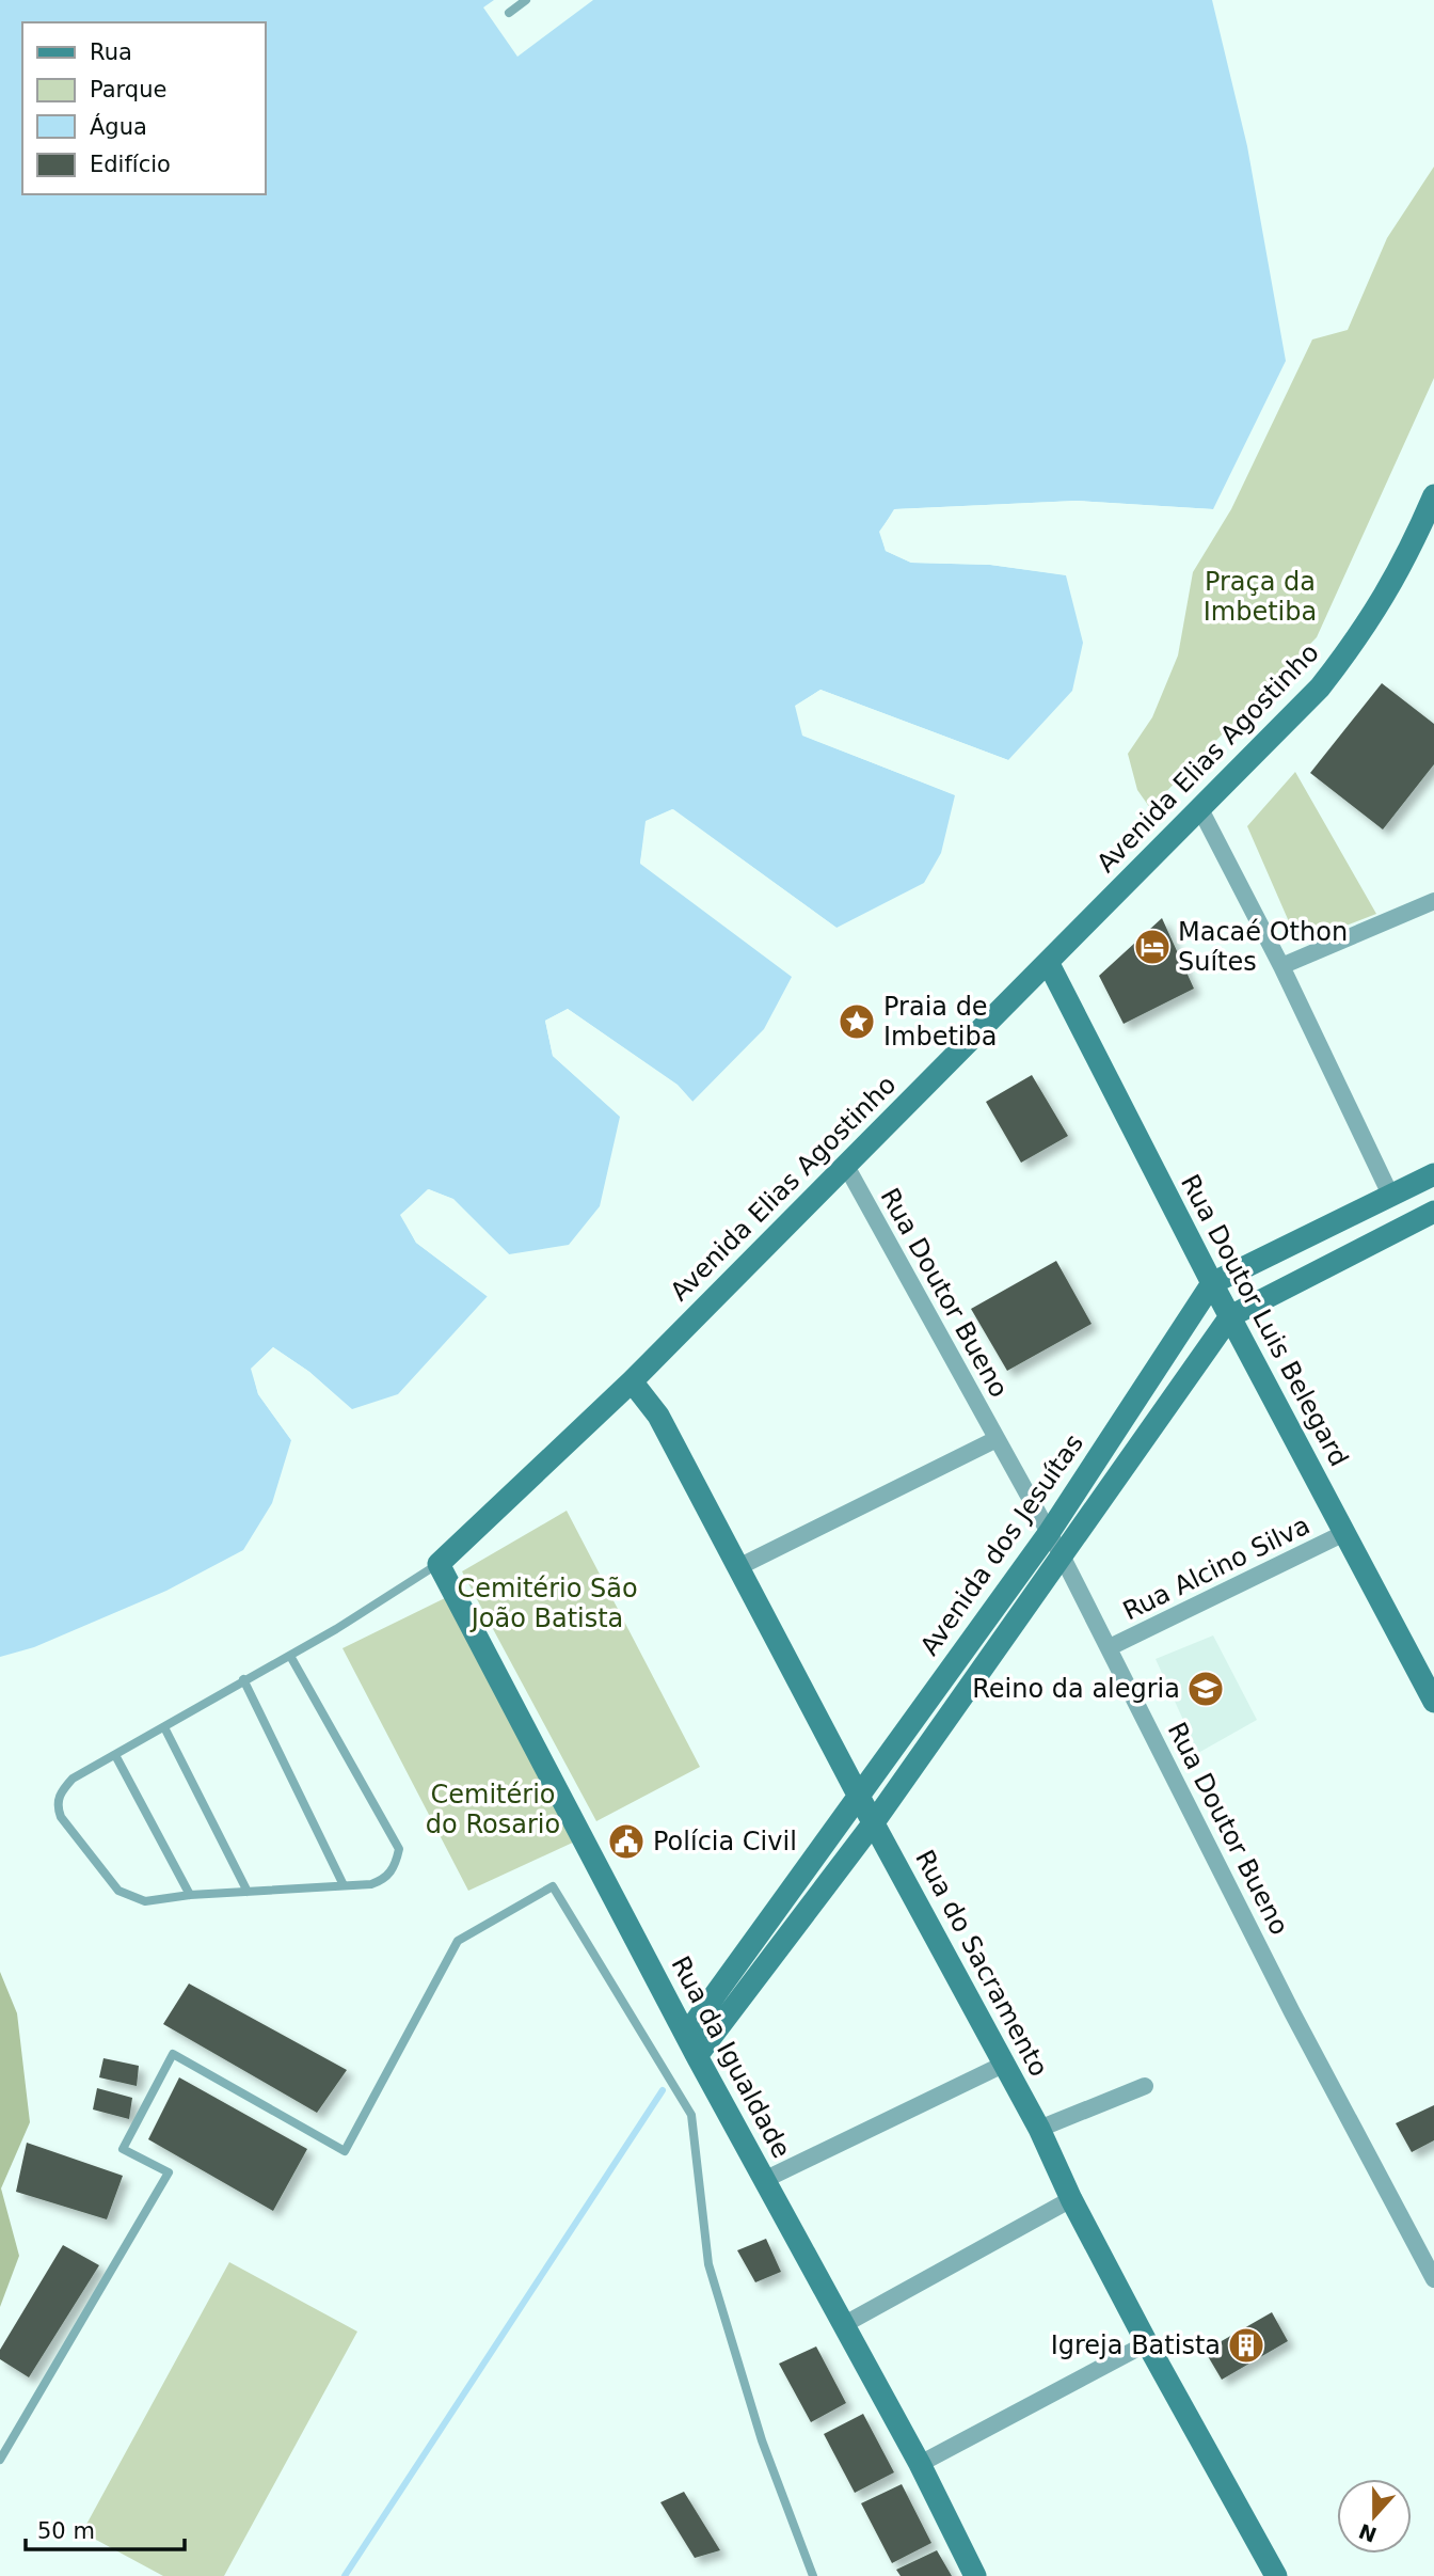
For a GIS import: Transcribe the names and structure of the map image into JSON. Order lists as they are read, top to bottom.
{
  "streets": {
    "street": [
      "Avenida Elias Agostinho",
      "Rua Doutor Bueno",
      "Rua Doutor Luis Belegard",
      "Avenida dos Jesuítas",
      "Rua Alcino Silva",
      "Rua do Sacramento",
      "Rua da Igualdade"
    ]
  },
  "crossings": [
    ["Avenida Elias Agostinho", "Rua Doutor Bueno"],
    ["Avenida Elias Agostinho", "Rua Doutor Luis Belegard"],
    ["Avenida Elias Agostinho", "Rua do Sacramento"],
    ["Avenida Elias Agostinho", "Rua da Igualdade"],
    ["Rua Doutor Bueno", "Avenida dos Jesuítas"],
    ["Rua Doutor Bueno", "Rua Alcino Silva"],
    ["Rua Doutor Luis Belegard", "Avenida dos Jesuítas"],
    ["Rua Doutor Luis Belegard", "Rua Alcino Silva"],
    ["Avenida dos Jesuítas", "Rua do Sacramento"],
    ["Avenida dos Jesuítas", "Rua da Igualdade"]
  ],
  "parks": ["Praça da Imbetiba", "Cemitério São João Batista", "Cemitério do Rosario"],
  "places": {
    "hotel": ["Macaé Othon Suítes"],
    "place": ["Praia de Imbetiba"],
    "school or university": ["Reino da alegria"],
    "public building": ["Polícia Civil"],
    "building": ["Igreja Batista"]
  },
  "legend": [
    "Rua",
    "Parque",
    "Água",
    "Edifício"
  ],
  "scale_bar": "50 m",
  "north": "bottom"
}
